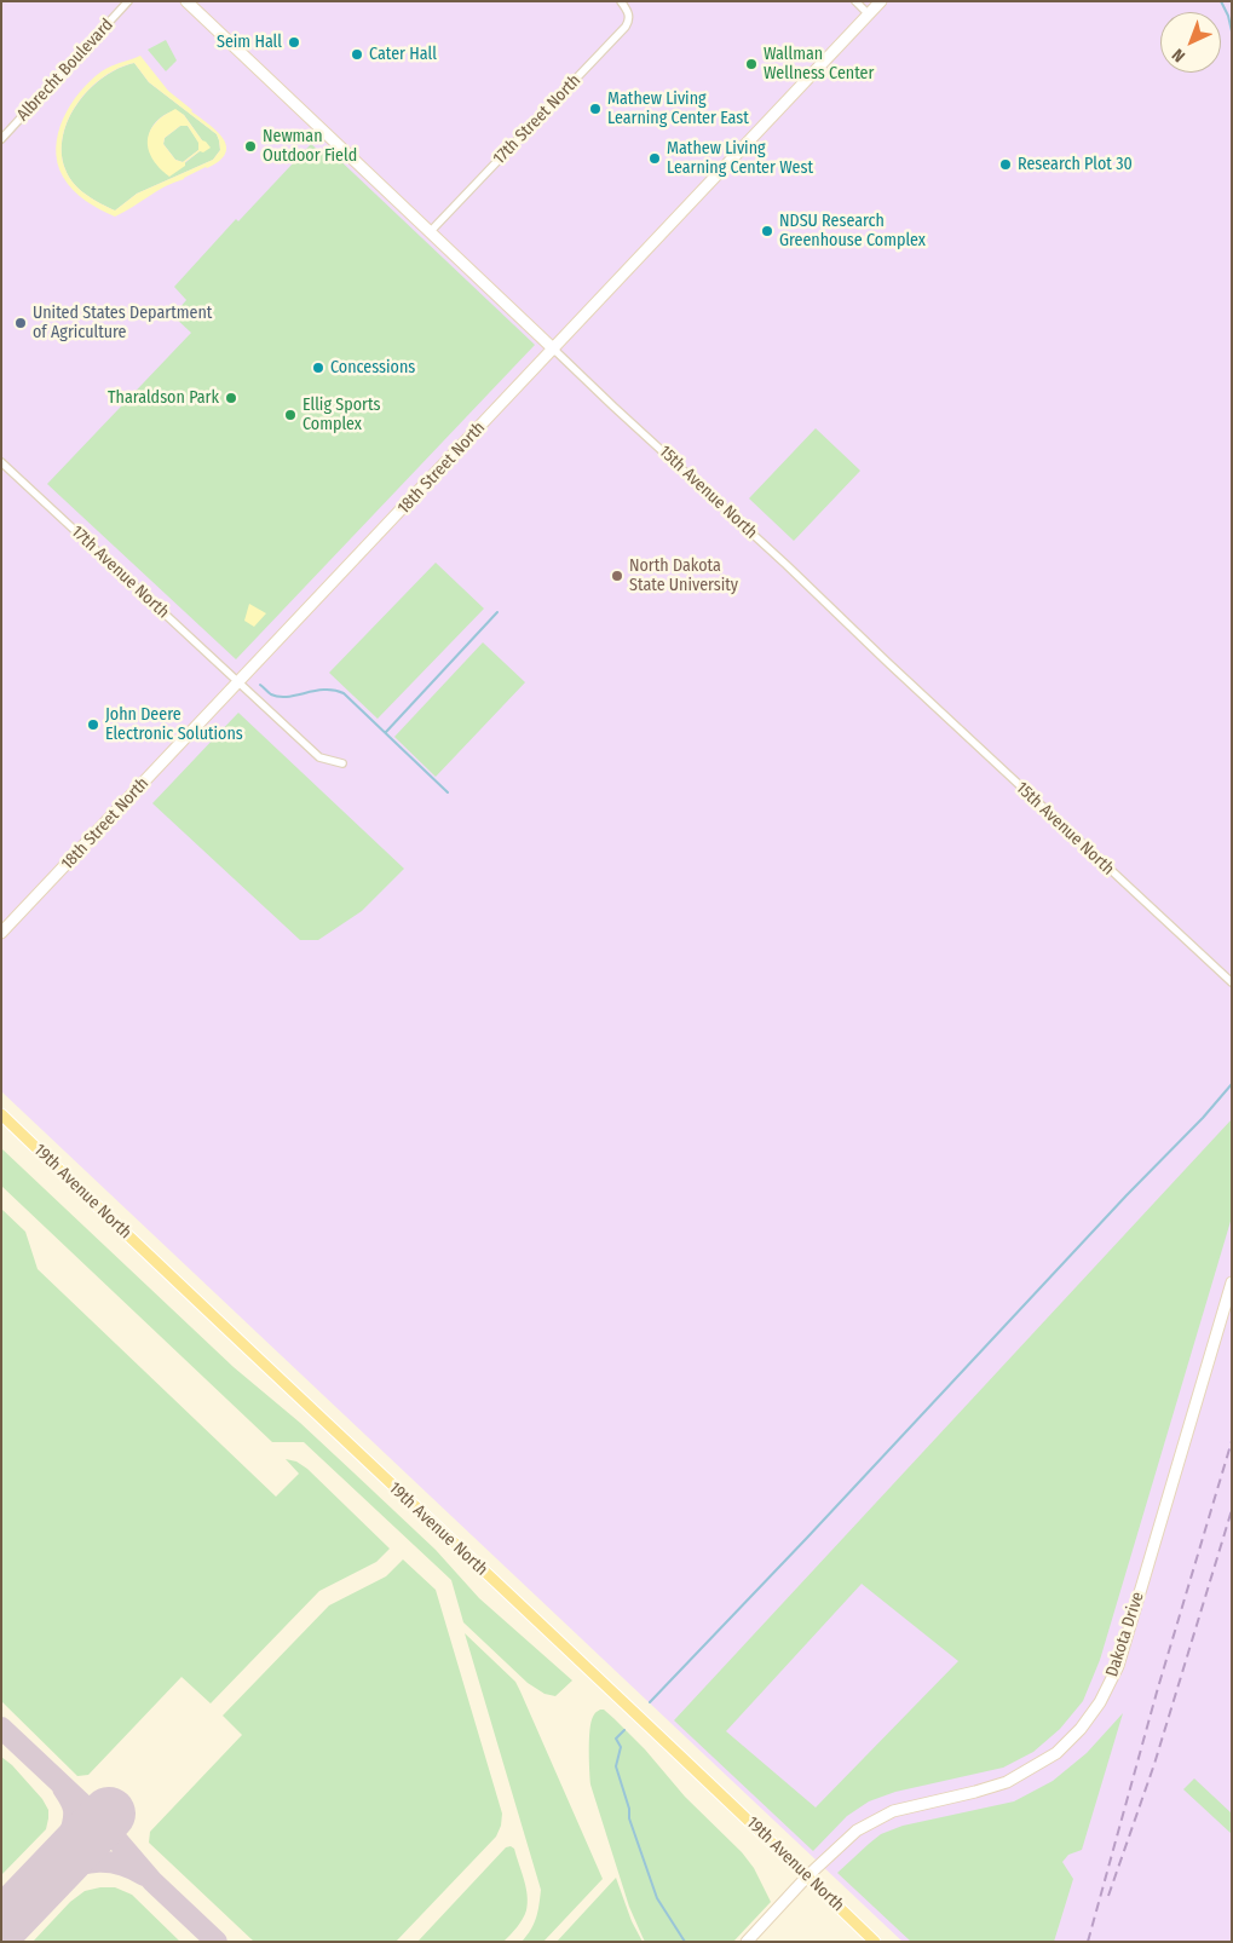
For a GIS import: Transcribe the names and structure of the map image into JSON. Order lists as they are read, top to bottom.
{
  "streets": {
    "main road": ["19th Avenue North"],
    "street": [
      "Albrecht Boulevard",
      "17th Street North",
      "18th Street North",
      "15th Avenue North",
      "17th Avenue North",
      "Dakota Drive"
    ]
  },
  "crossings": [
    ["17th Street North", "15th Avenue North"],
    ["18th Street North", "15th Avenue North"],
    ["18th Street North", "17th Avenue North"],
    ["19th Avenue North", "Dakota Drive"]
  ],
  "places": [
    "Seim Hall",
    "Cater Hall",
    "Wallman Wellness Center",
    "Mathew Living Learning Center East",
    "Newman Outdoor Field",
    "Mathew Living Learning Center West",
    "Research Plot 30",
    "NDSU Research Greenhouse Complex",
    "United States Department of Agriculture",
    "Concessions",
    "Tharaldson Park",
    "Ellig Sports Complex",
    "North Dakota State University",
    "John Deere Electronic Solutions"
  ],
  "north": "bottom left"
}
